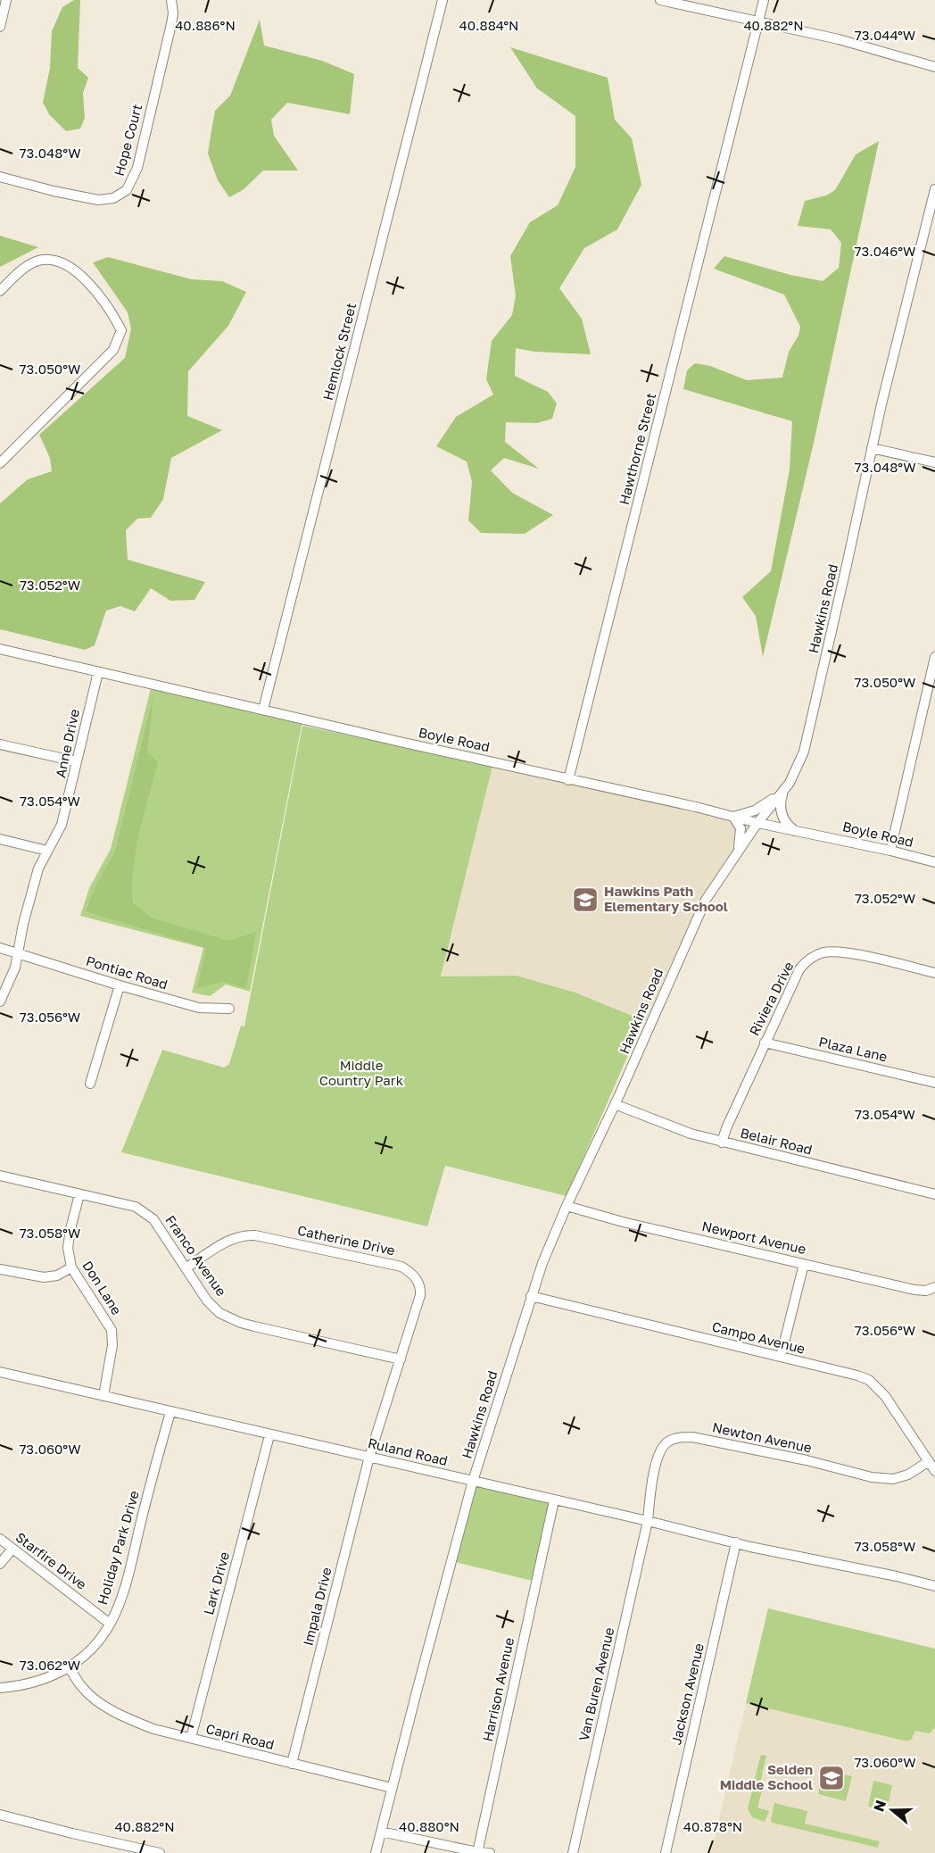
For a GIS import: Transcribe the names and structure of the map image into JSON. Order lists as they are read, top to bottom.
{
  "streets": {
    "street": [
      "Hope Court",
      "Hemlock Street",
      "Hawthorne Street",
      "Hawkins Road",
      "Boyle Road",
      "Anne Drive",
      "Pontiac Road",
      "Riviera Drive",
      "Plaza Lane",
      "Belair Road",
      "Newport Avenue",
      "Catherine Drive",
      "Franco Avenue",
      "Don Lane",
      "Campo Avenue",
      "Newton Avenue",
      "Ruland Road",
      "Holiday Park Drive",
      "Starfire Drive",
      "Lark Drive",
      "Impala Drive",
      "Van Buren Avenue",
      "Harrison Avenue",
      "Jackson Avenue",
      "Capri Road"
    ]
  },
  "crossings": [
    ["Hemlock Street", "Boyle Road"],
    ["Hawthorne Street", "Boyle Road"],
    ["Hawkins Road", "Boyle Road"],
    ["Hawkins Road", "Belair Road"],
    ["Hawkins Road", "Newport Avenue"],
    ["Hawkins Road", "Campo Avenue"],
    ["Hawkins Road", "Ruland Road"],
    ["Hawkins Road", "Capri Road"],
    ["Boyle Road", "Anne Drive"],
    ["Anne Drive", "Pontiac Road"],
    ["Riviera Drive", "Plaza Lane"],
    ["Riviera Drive", "Belair Road"],
    ["Catherine Drive", "Franco Avenue"],
    ["Catherine Drive", "Ruland Road"],
    ["Catherine Drive", "Impala Drive"],
    ["Franco Avenue", "Don Lane"],
    ["Don Lane", "Ruland Road"],
    ["Campo Avenue", "Newton Avenue"],
    ["Newton Avenue", "Ruland Road"],
    ["Newton Avenue", "Van Buren Avenue"],
    ["Ruland Road", "Holiday Park Drive"],
    ["Ruland Road", "Lark Drive"],
    ["Ruland Road", "Impala Drive"],
    ["Ruland Road", "Van Buren Avenue"],
    ["Ruland Road", "Harrison Avenue"],
    ["Ruland Road", "Jackson Avenue"],
    ["Holiday Park Drive", "Starfire Drive"],
    ["Holiday Park Drive", "Capri Road"],
    ["Lark Drive", "Capri Road"],
    ["Impala Drive", "Capri Road"]
  ],
  "parks": ["Middle Country Park"],
  "places": {
    "school or university": ["Hawkins Path Elementary School", "Selden Middle School"]
  },
  "north": "left",
  "coordinates": [
    "40.886°N",
    "40.884°N",
    "40.882°N",
    "73.044°W",
    "73.048°W",
    "73.046°W",
    "73.050°W",
    "73.052°W",
    "73.054°W",
    "73.056°W",
    "73.058°W",
    "73.060°W",
    "73.062°W",
    "40.880°N",
    "40.878°N"
  ]
}
